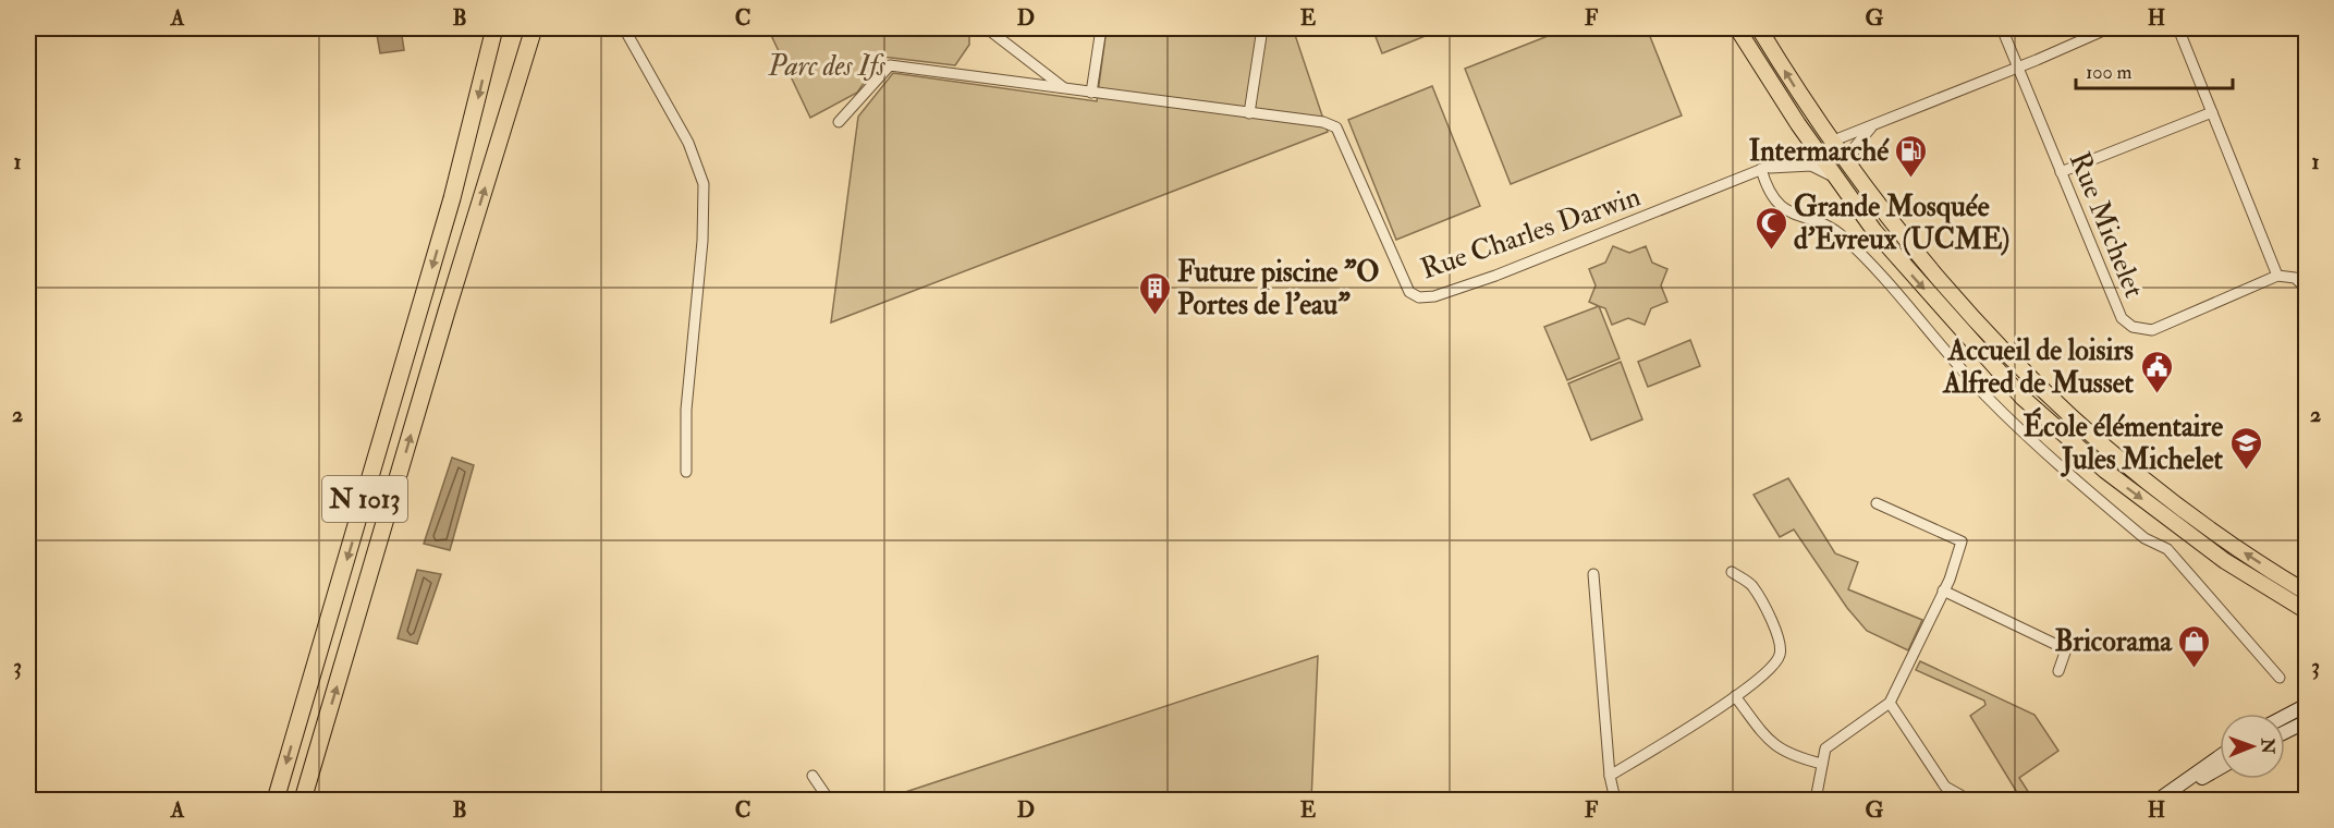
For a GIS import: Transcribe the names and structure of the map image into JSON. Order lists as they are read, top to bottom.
{
  "streets": {
    "highway": ["N 1013"],
    "street": ["Rue Michelet", "Rue Charles Darwin"]
  },
  "parks": ["Parc des Ifs"],
  "places": {
    "fuel station": ["Intermarché"],
    "mosque": ["Grande Mosquée d'Evreux (UCME)"],
    "building": ["Future piscine \"O Portes de l'eau\""],
    "public building": ["Accueil de loisirs Alfred de Musset"],
    "school or university": ["École élémentaire Jules Michelet"],
    "shop": ["Bricorama"]
  },
  "scale_bar": "100 m",
  "north": "right",
  "grid": {
    "columns": [
      "A",
      "B",
      "C",
      "D",
      "E",
      "F",
      "G",
      "H"
    ],
    "rows": ["1", "2", "3"]
  }
}
